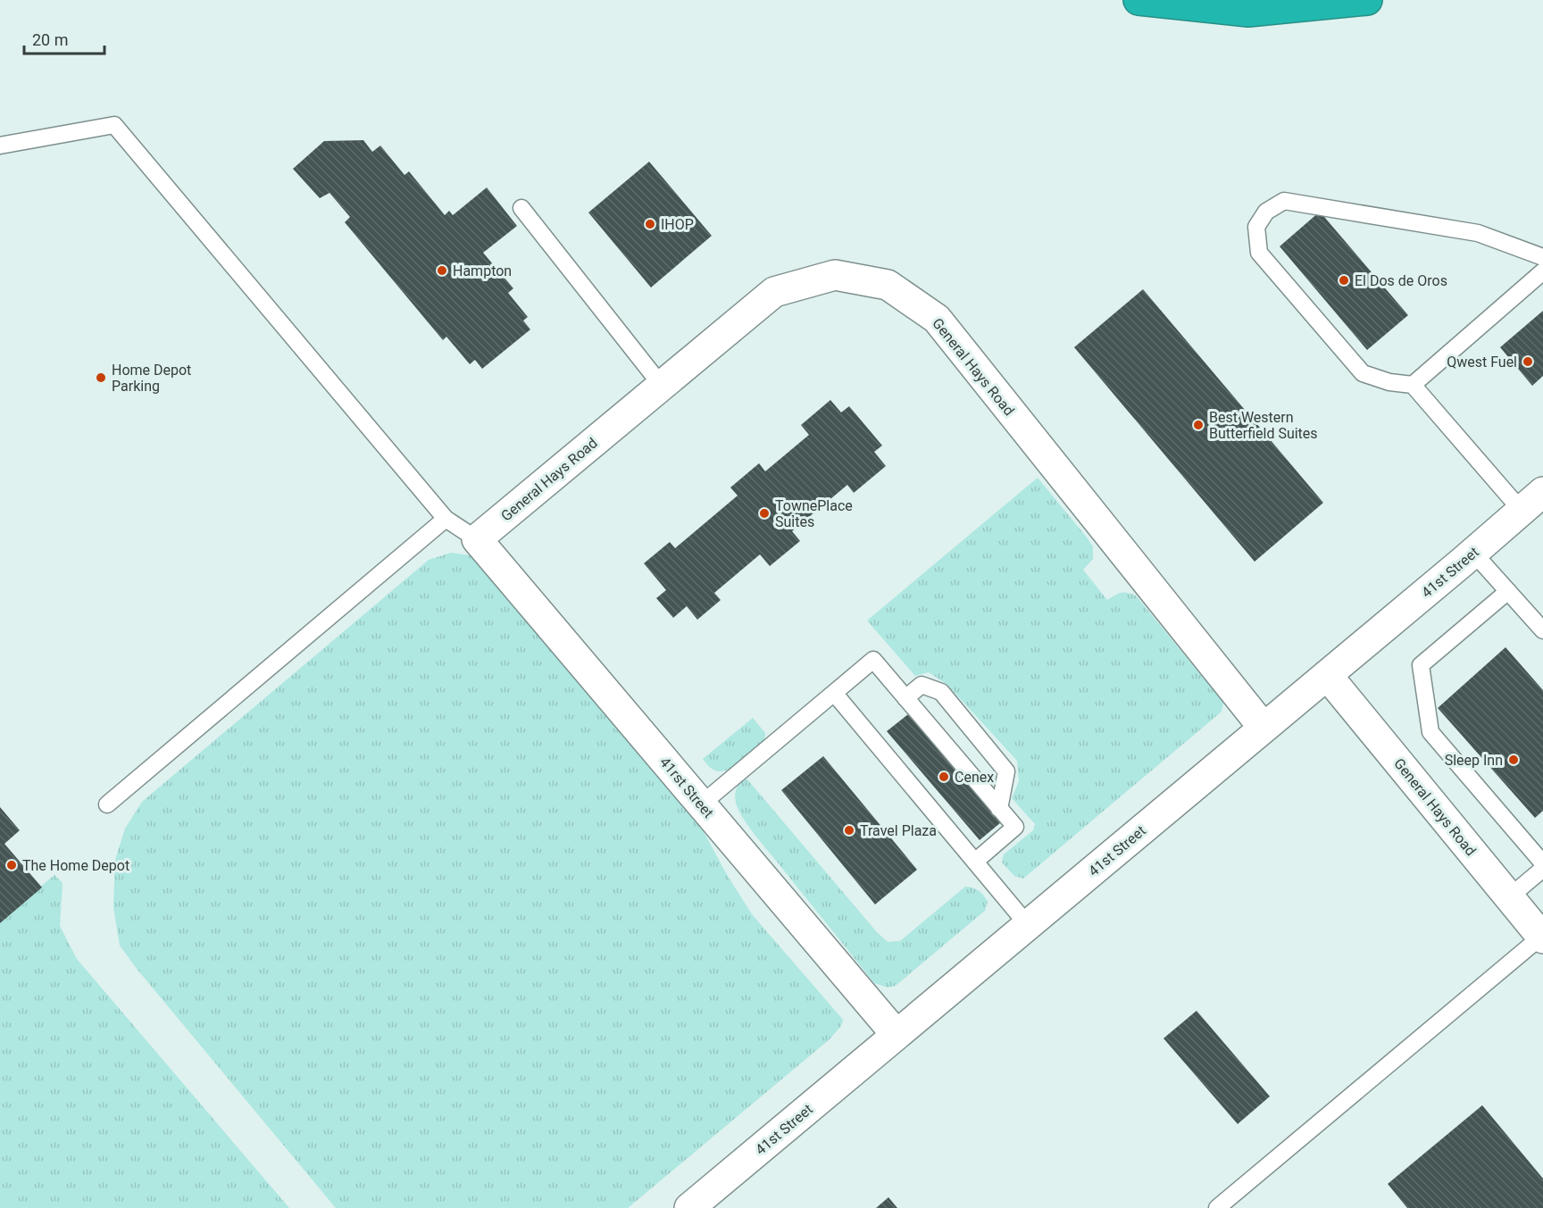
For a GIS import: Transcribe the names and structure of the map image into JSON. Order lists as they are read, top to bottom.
{
  "streets": {
    "street": ["General Hays Road", "41st Street", "41rst Street"]
  },
  "crossings": [
    ["General Hays Road", "41st Street"],
    ["General Hays Road", "41rst Street"],
    ["41st Street", "41rst Street"]
  ],
  "places": [
    "IHOP",
    "Hampton",
    "El Dos de Oros",
    "Qwest Fuel",
    "Home Depot Parking",
    "Best Western Butterfield Suites",
    "TownePlace Suites",
    "Sleep Inn",
    "Cenex",
    "Travel Plaza",
    "The Home Depot"
  ],
  "scale_bar": "20 m"
}
